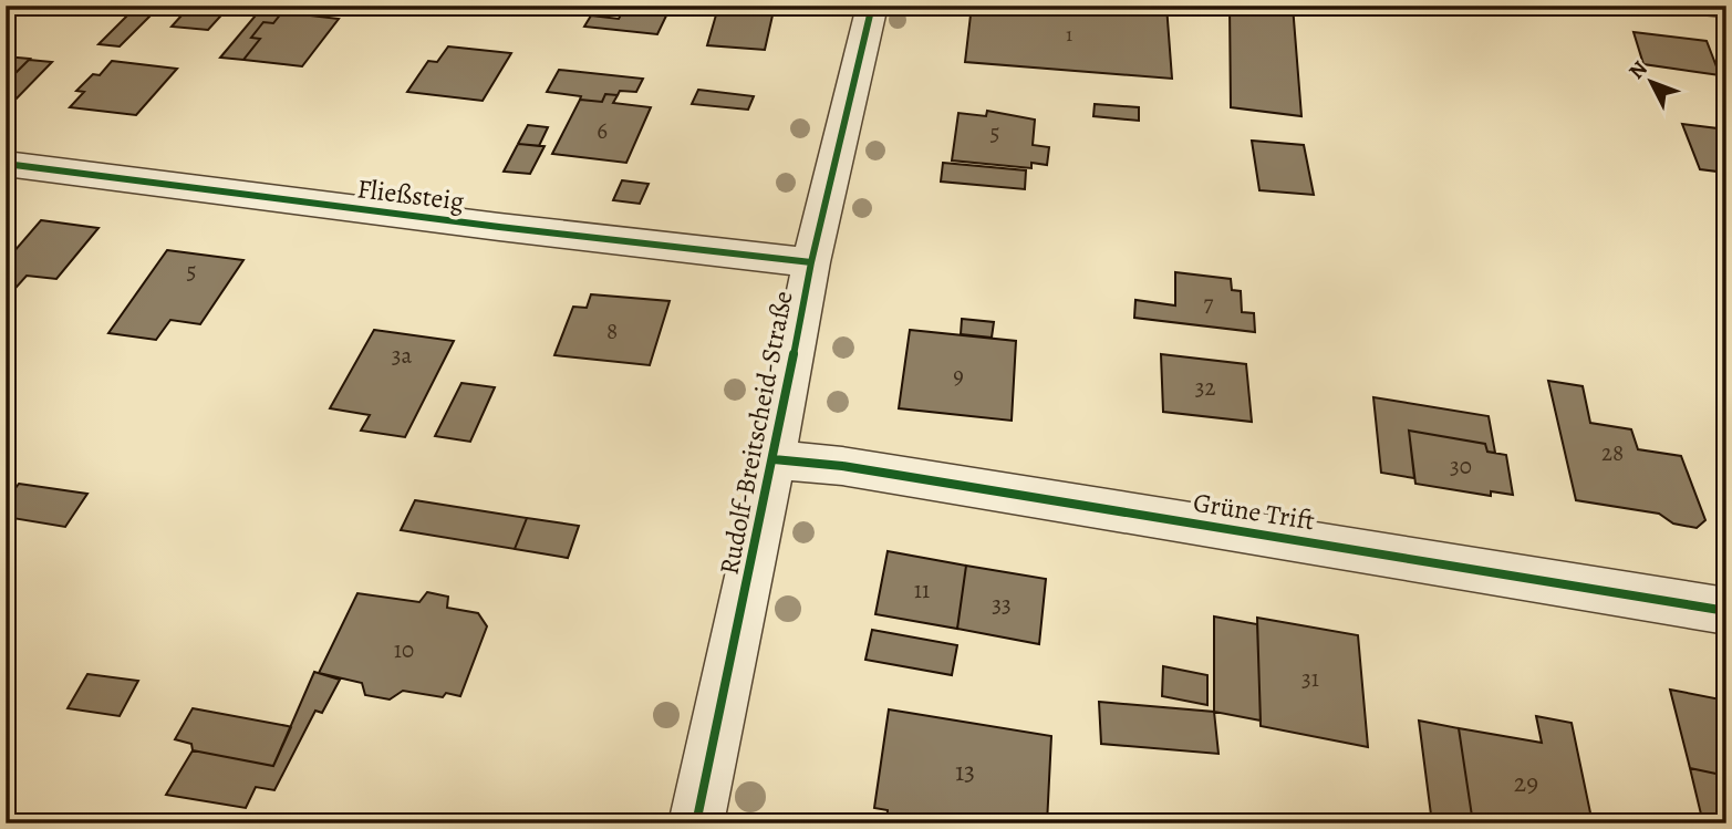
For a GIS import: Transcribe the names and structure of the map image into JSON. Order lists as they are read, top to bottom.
{
  "streets": {
    "street": ["Fließsteig", "Rudolf-Breitscheid-Straße", "Grüne Trift"]
  },
  "crossings": [
    ["Fließsteig", "Rudolf-Breitscheid-Straße"],
    ["Rudolf-Breitscheid-Straße", "Grüne Trift"]
  ],
  "house_numbers": [
    "1",
    "6",
    "5",
    "5",
    "7",
    "8",
    "3a",
    "9",
    "32",
    "28",
    "30",
    "11",
    "33",
    "10",
    "31",
    "13",
    "29"
  ],
  "north": "top left"
}
